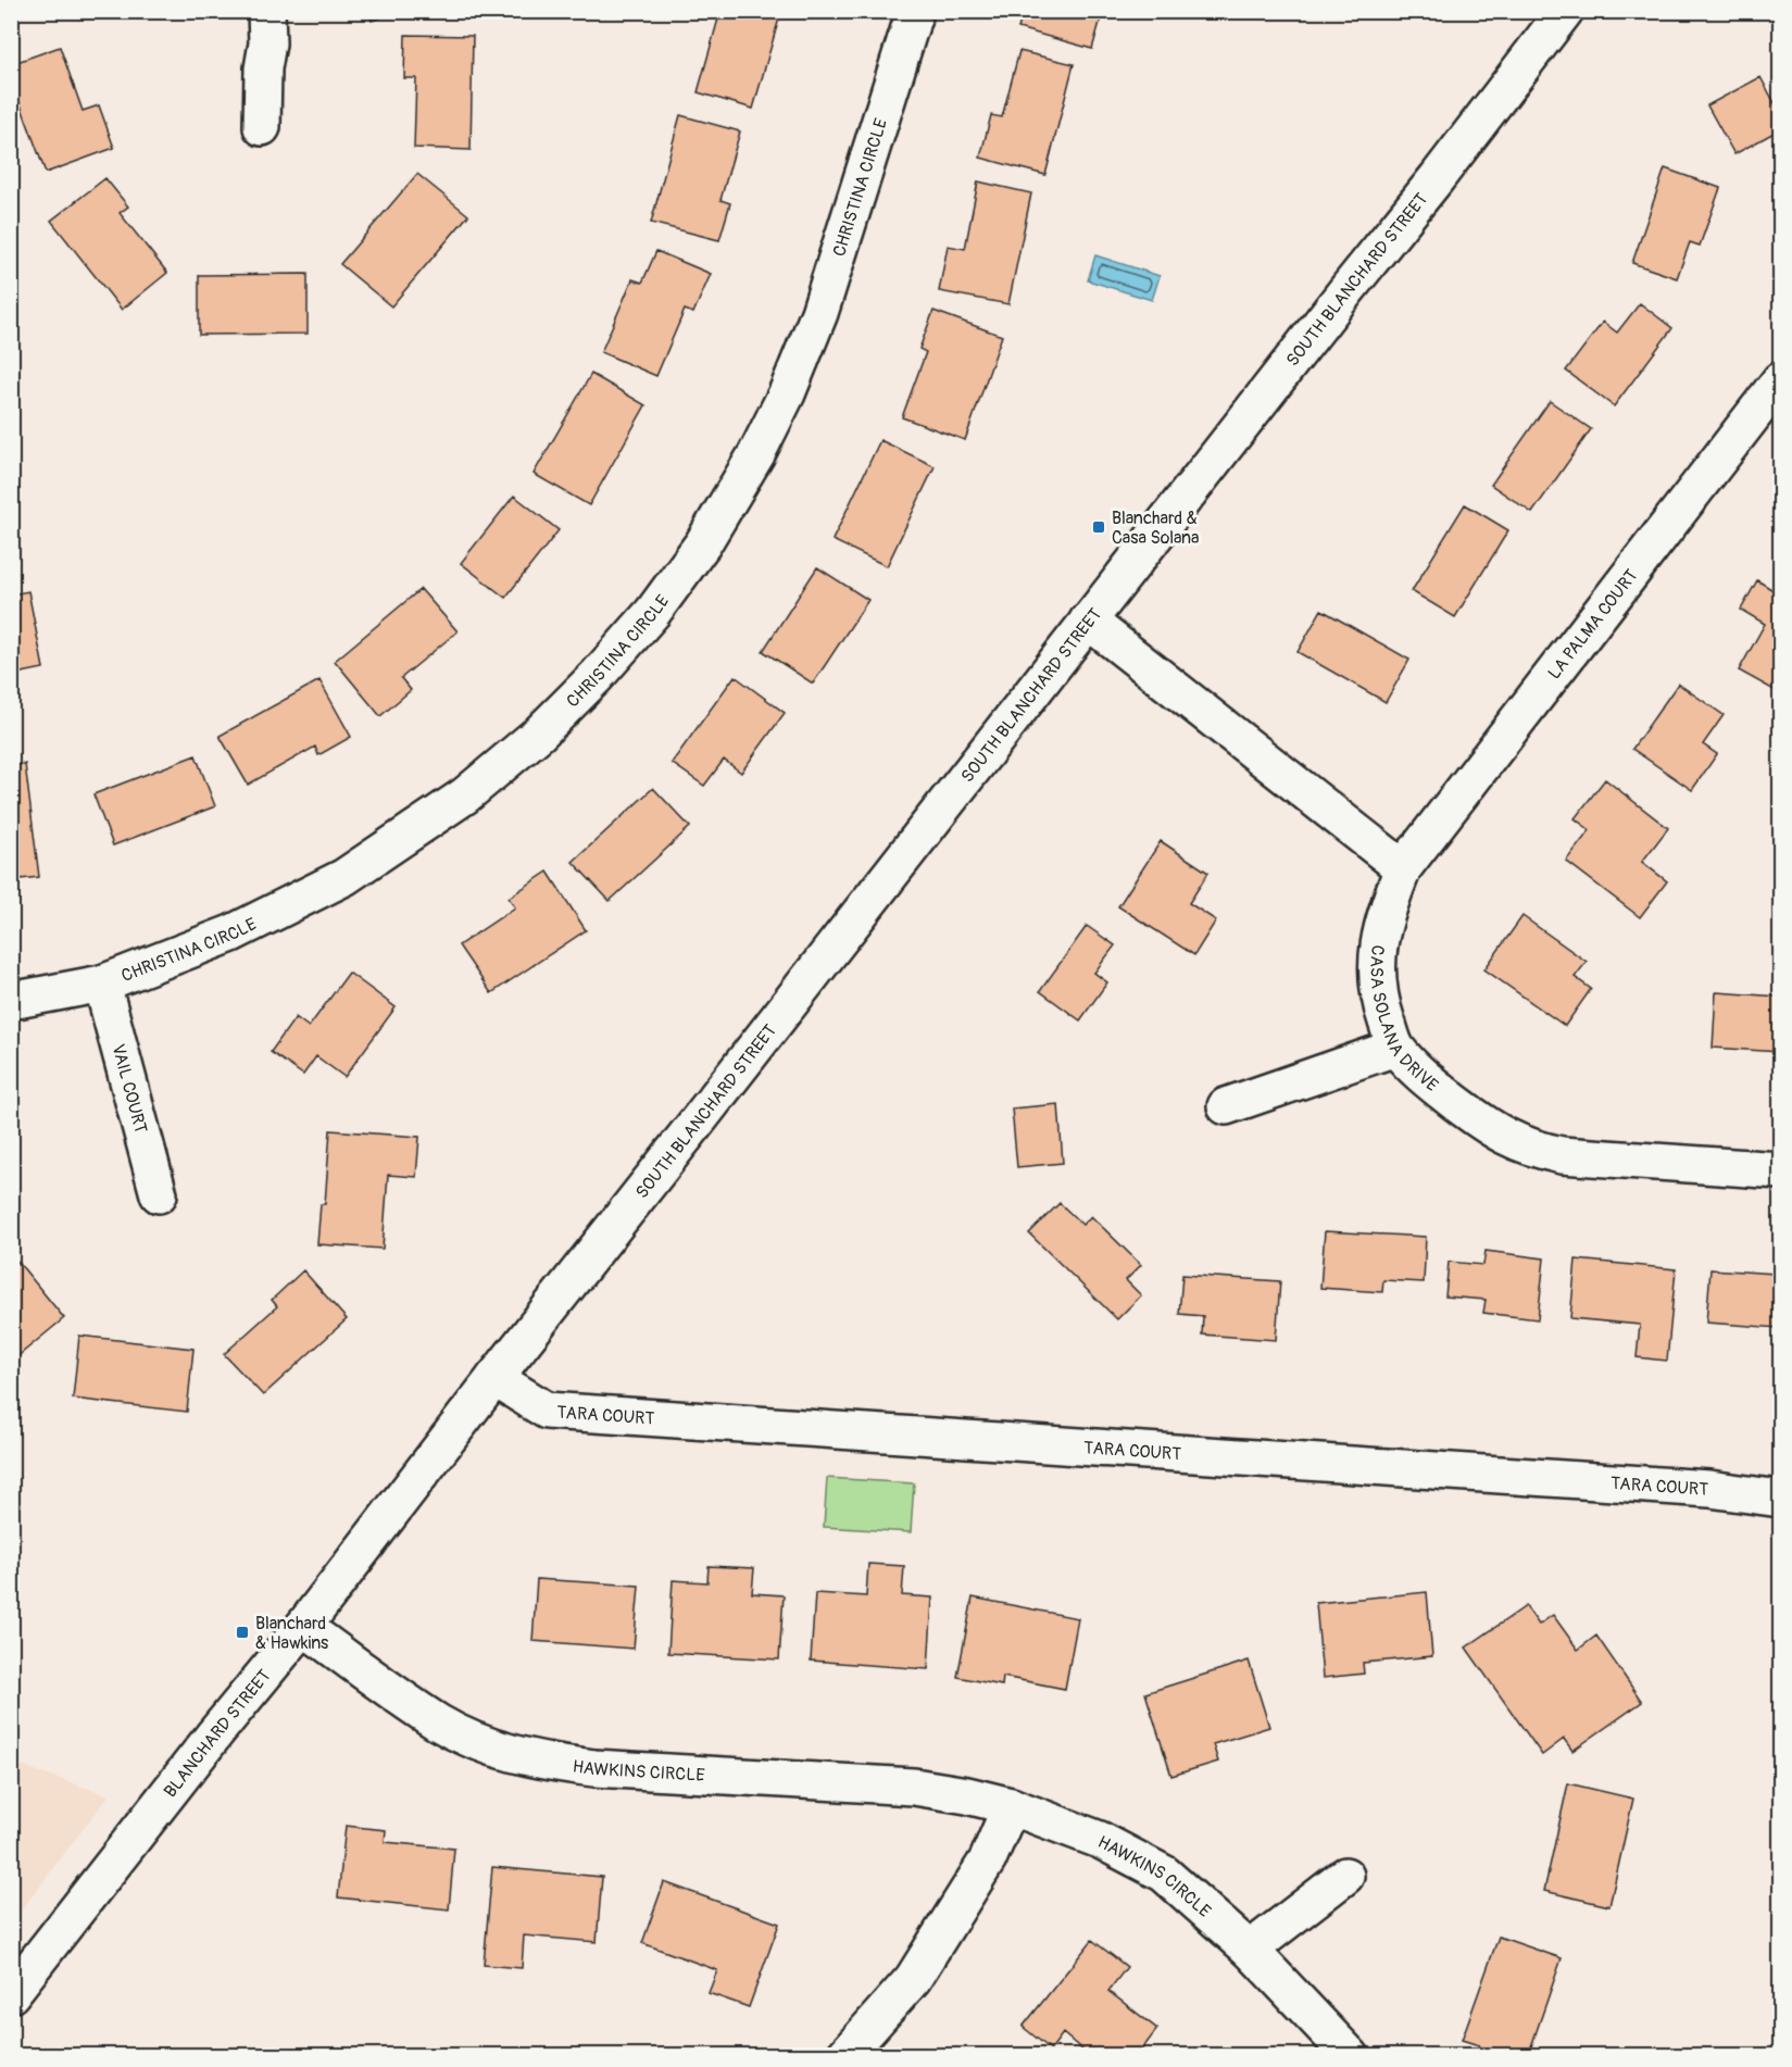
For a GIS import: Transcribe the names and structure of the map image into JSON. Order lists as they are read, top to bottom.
{
  "streets": {
    "street": [
      "CHRISTINA CIRCLE",
      "SOUTH BLANCHARD STREET",
      "LA PALMA COURT",
      "CASA SOLANA DRIVE",
      "VAIL COURT",
      "TARA COURT",
      "BLANCHARD STREET",
      "HAWKINS CIRCLE"
    ]
  },
  "crossings": [
    ["CHRISTINA CIRCLE", "VAIL COURT"],
    ["SOUTH BLANCHARD STREET", "TARA COURT"],
    ["SOUTH BLANCHARD STREET", "BLANCHARD STREET"],
    ["LA PALMA COURT", "CASA SOLANA DRIVE"],
    ["TARA COURT", "BLANCHARD STREET"],
    ["BLANCHARD STREET", "HAWKINS CIRCLE"]
  ],
  "places": {
    "transit": ["Blanchard & Casa Solana", "Blanchard & Hawkins"]
  }
}
